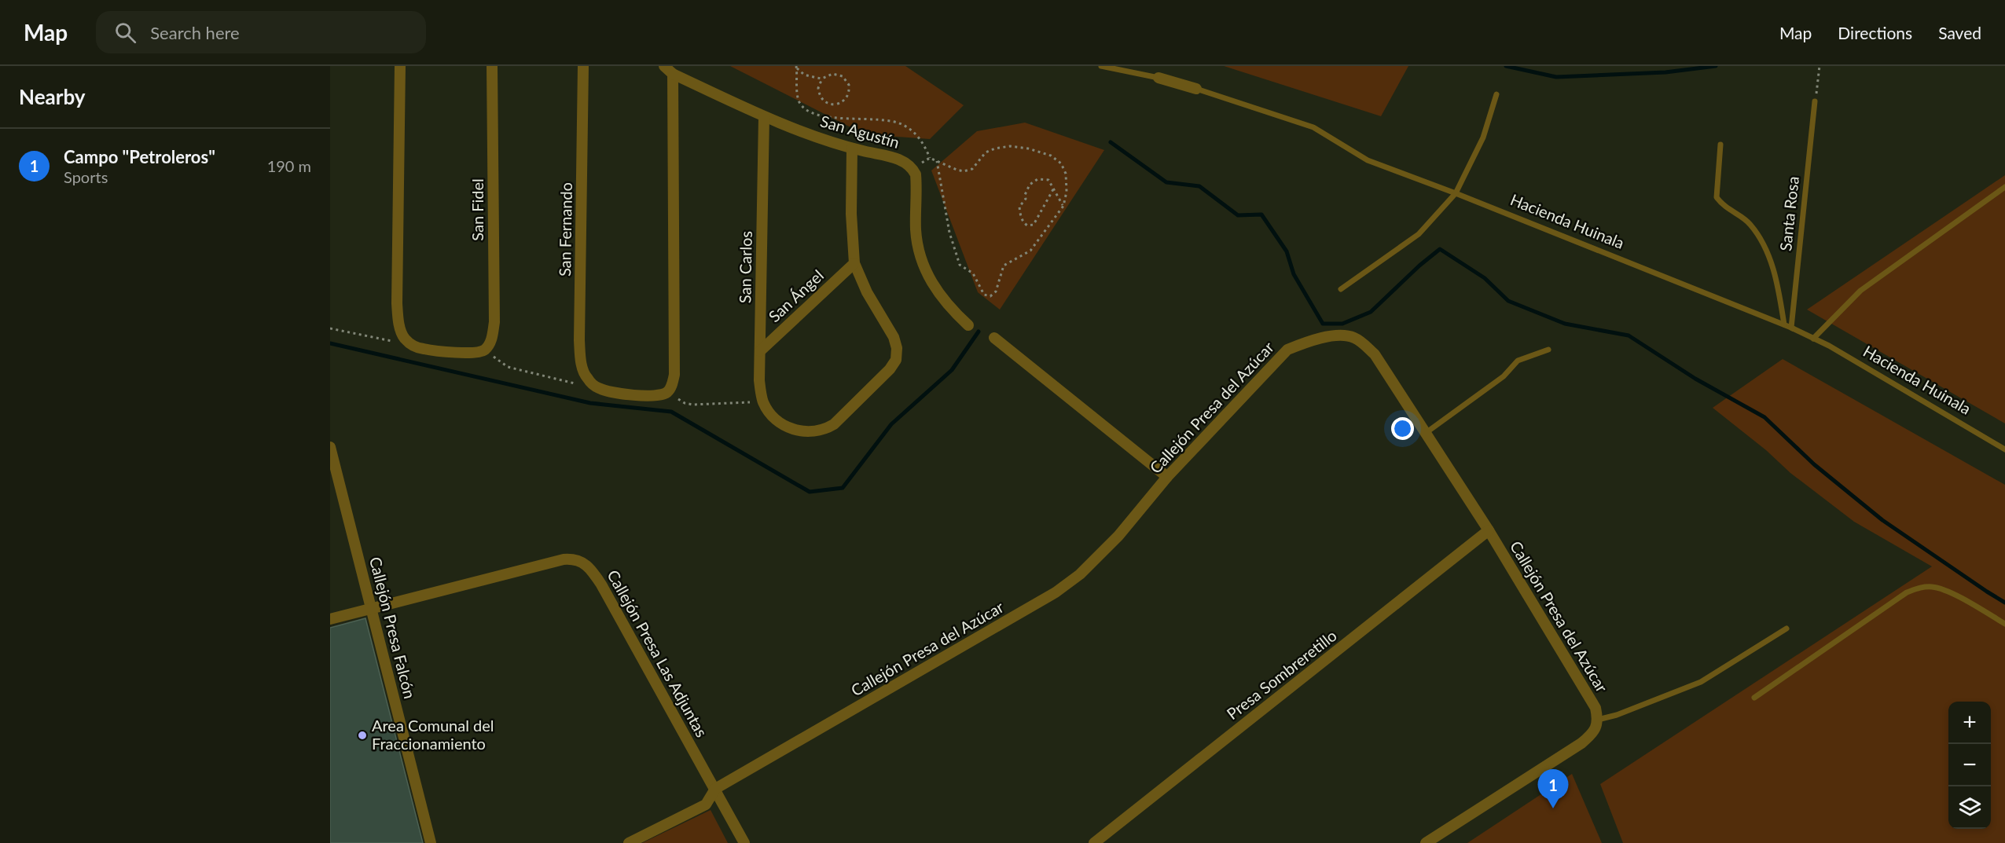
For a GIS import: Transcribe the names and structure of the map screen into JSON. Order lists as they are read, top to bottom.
{
  "streets": {
    "street": [
      "San Agustín",
      "San Fidel",
      "Hacienda Huinala",
      "San Fernando",
      "San Carlos",
      "San Ángel",
      "Callejón Presa del Azúcar",
      "Callejón Presa Falcón",
      "Callejón Presa Las Adjuntas",
      "Presa Sombreretillo"
    ],
    "lane": ["Santa Rosa"]
  },
  "crossings": [
    ["San Agustín", "San Carlos"],
    ["Santa Rosa", "Hacienda Huinala"],
    ["San Carlos", "San Ángel"],
    ["Callejón Presa del Azúcar", "Callejón Presa Las Adjuntas"],
    ["Callejón Presa del Azúcar", "Presa Sombreretillo"],
    ["Callejón Presa Falcón", "Callejón Presa Las Adjuntas"]
  ],
  "places": ["Area Comunal del Fraccionamiento"],
  "page": {
    "header": "Map",
    "search": "Search here",
    "nav": ["Map", "Directions", "Saved"],
    "heading": "Nearby",
    "list": [
      {
        "mark": "1",
        "name": "Campo \"Petroleros\"",
        "note": "Sports",
        "value": "190 m"
      }
    ],
    "map_buttons": ["+", "−"],
    "pins": "1"
  }
}
